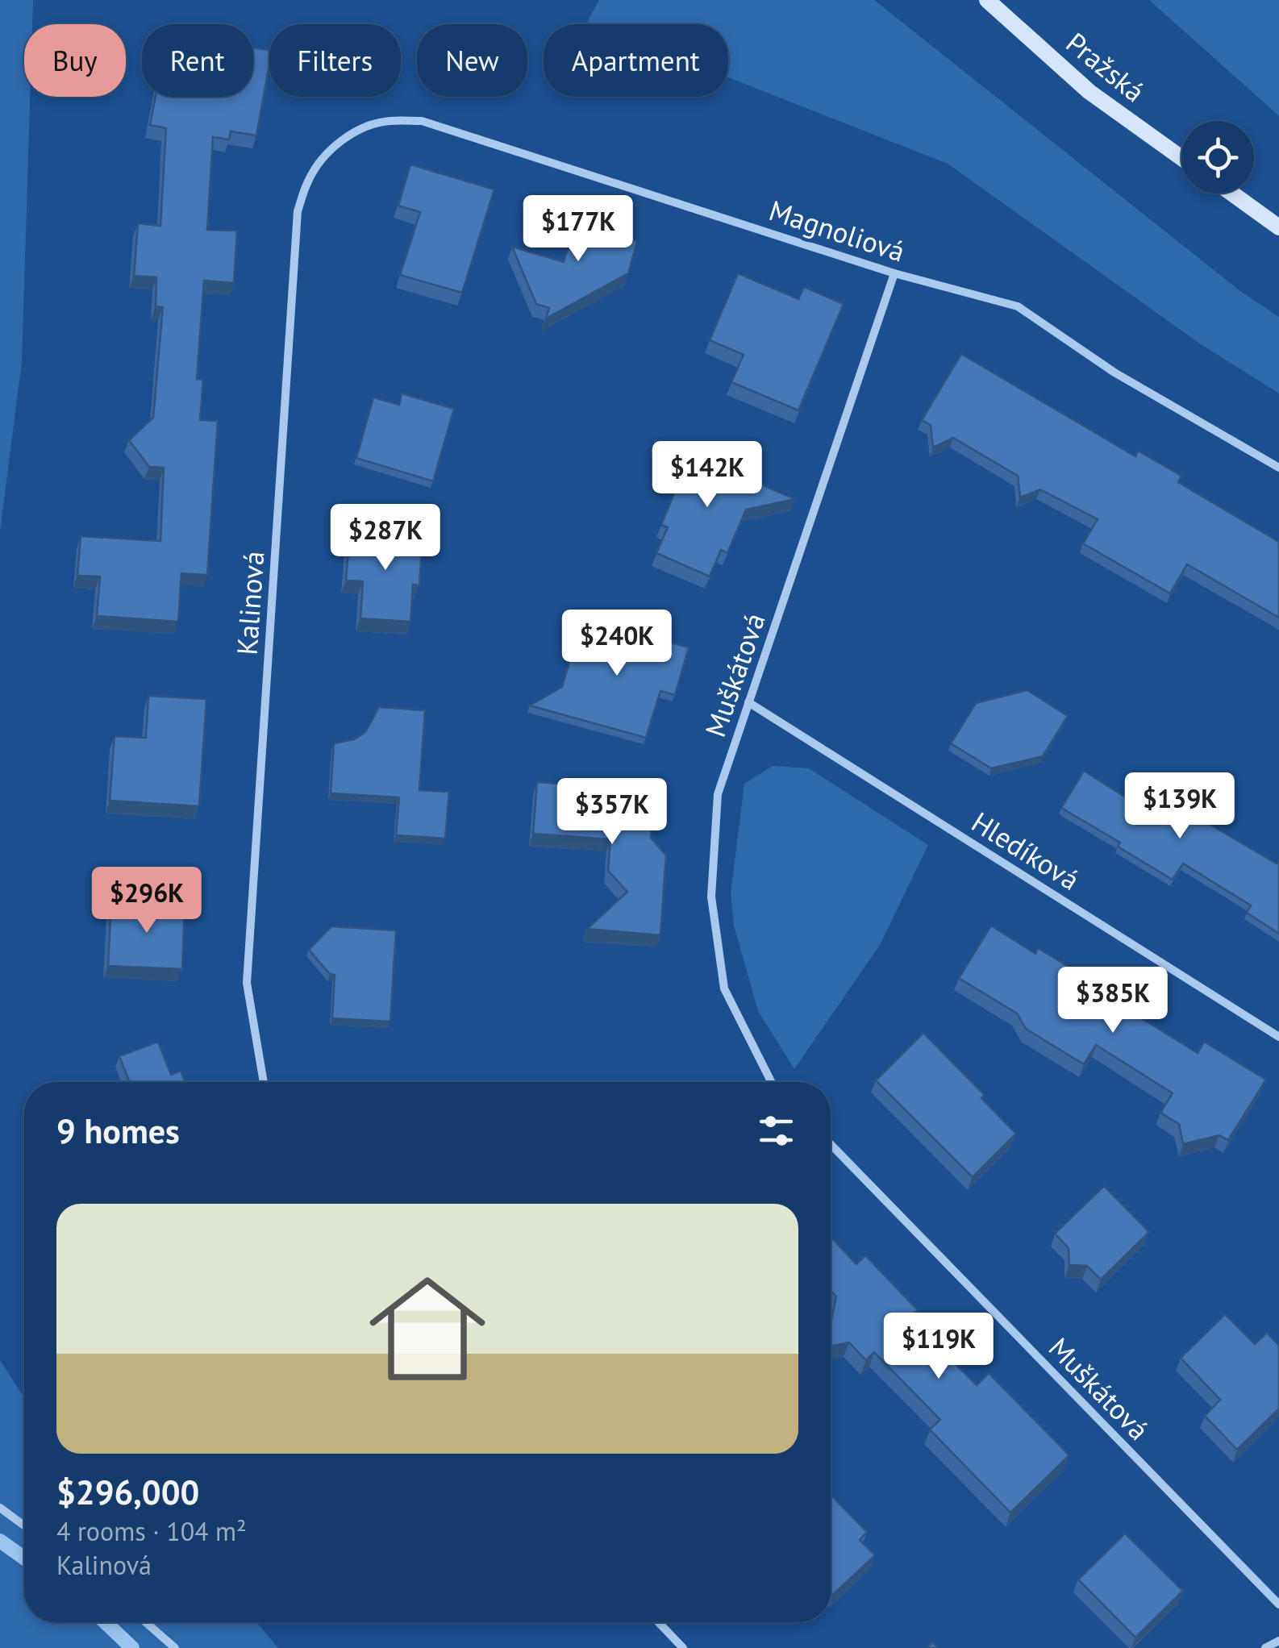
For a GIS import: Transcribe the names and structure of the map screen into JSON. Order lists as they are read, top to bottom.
{
  "streets": {
    "main road": ["Pražská"],
    "street": [
      "Magnoliová",
      "Kalinová",
      "Muškátová",
      "Hledíková"
    ]
  },
  "crossings": [
    ["Magnoliová", "Kalinová"],
    ["Magnoliová", "Muškátová"],
    ["Muškátová", "Hledíková"]
  ],
  "page": {
    "chip": [
      "Buy",
      "Rent",
      "Filters",
      "New",
      "Apartment"
    ],
    "price": [
      "$177K",
      "$142K",
      "$287K",
      "$240K",
      "$139K",
      "$357K",
      "$296K",
      "$385K",
      "$119K"
    ],
    "heading": "9 homes",
    "list": [
      {
        "name": "$296,000",
        "note": "4 rooms · 104 m² · Kalinová"
      }
    ]
  }
}
